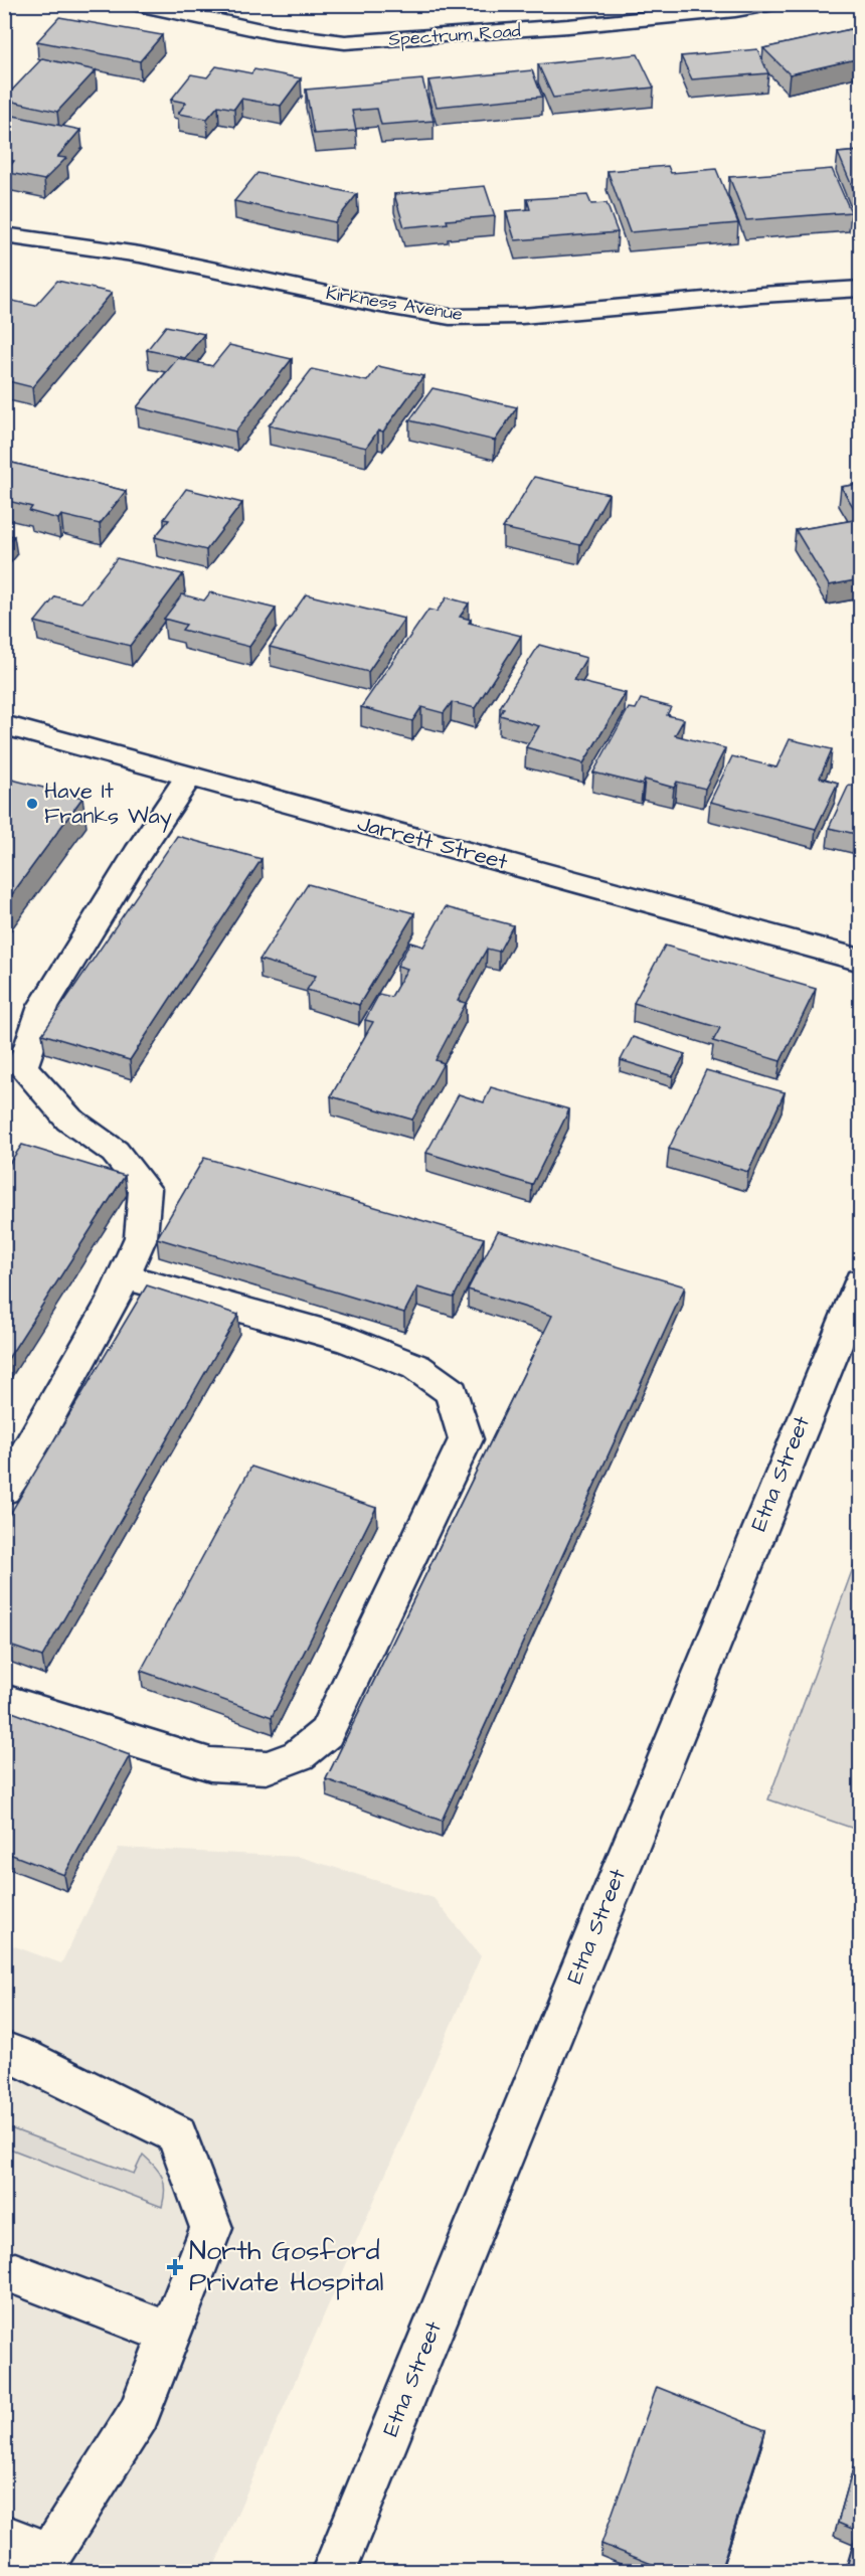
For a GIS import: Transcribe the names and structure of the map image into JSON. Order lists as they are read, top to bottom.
{
  "streets": {
    "street": [
      "Spectrum Road",
      "Kirkness Avenue",
      "Jarrett Street",
      "Etna Street"
    ]
  },
  "places": {
    "other": ["Have It Franks Way"],
    "health": ["North Gosford Private Hospital"]
  }
}
